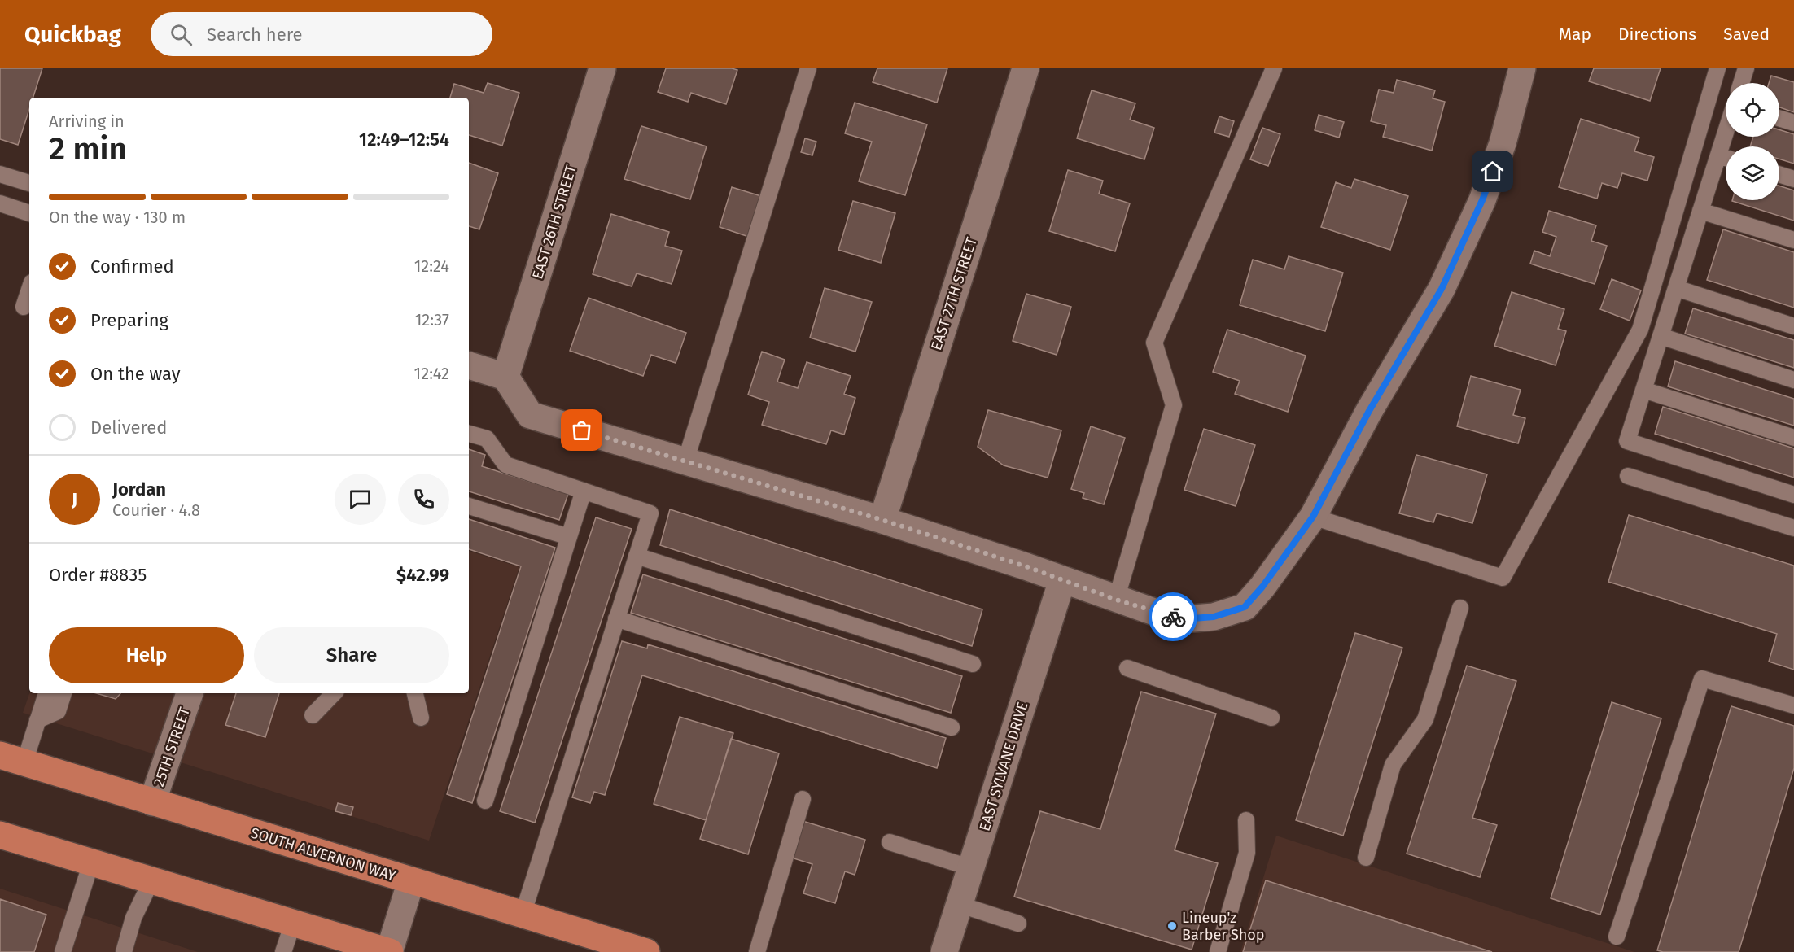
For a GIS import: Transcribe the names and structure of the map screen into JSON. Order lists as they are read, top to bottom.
{
  "streets": {
    "main road": ["SOUTH ALVERNON WAY"],
    "street": [
      "EAST 26TH STREET",
      "EAST 27TH STREET",
      "25TH STREET",
      "EAST SYLVANE DRIVE"
    ]
  },
  "crossings": [
    ["25TH STREET", "SOUTH ALVERNON WAY"]
  ],
  "places": ["Lineup'z Barber Shop"],
  "page": {
    "header": "Quickbag",
    "search": "Search here",
    "nav": ["Map", "Directions", "Saved"],
    "heading": ["2 min", "Arriving in", "12:49–12:54"],
    "panel": [
      "Jordan",
      "Courier · 4.8",
      "Order #8835",
      "$42.99"
    ],
    "bar": "On the way · 130 m",
    "list": [
      ["Confirmed", "12:24"],
      ["Preparing", "12:37"],
      ["On the way", "12:42"],
      "Delivered"
    ],
    "round": "J",
    "buttons": ["Help", "Share"]
  }
}
